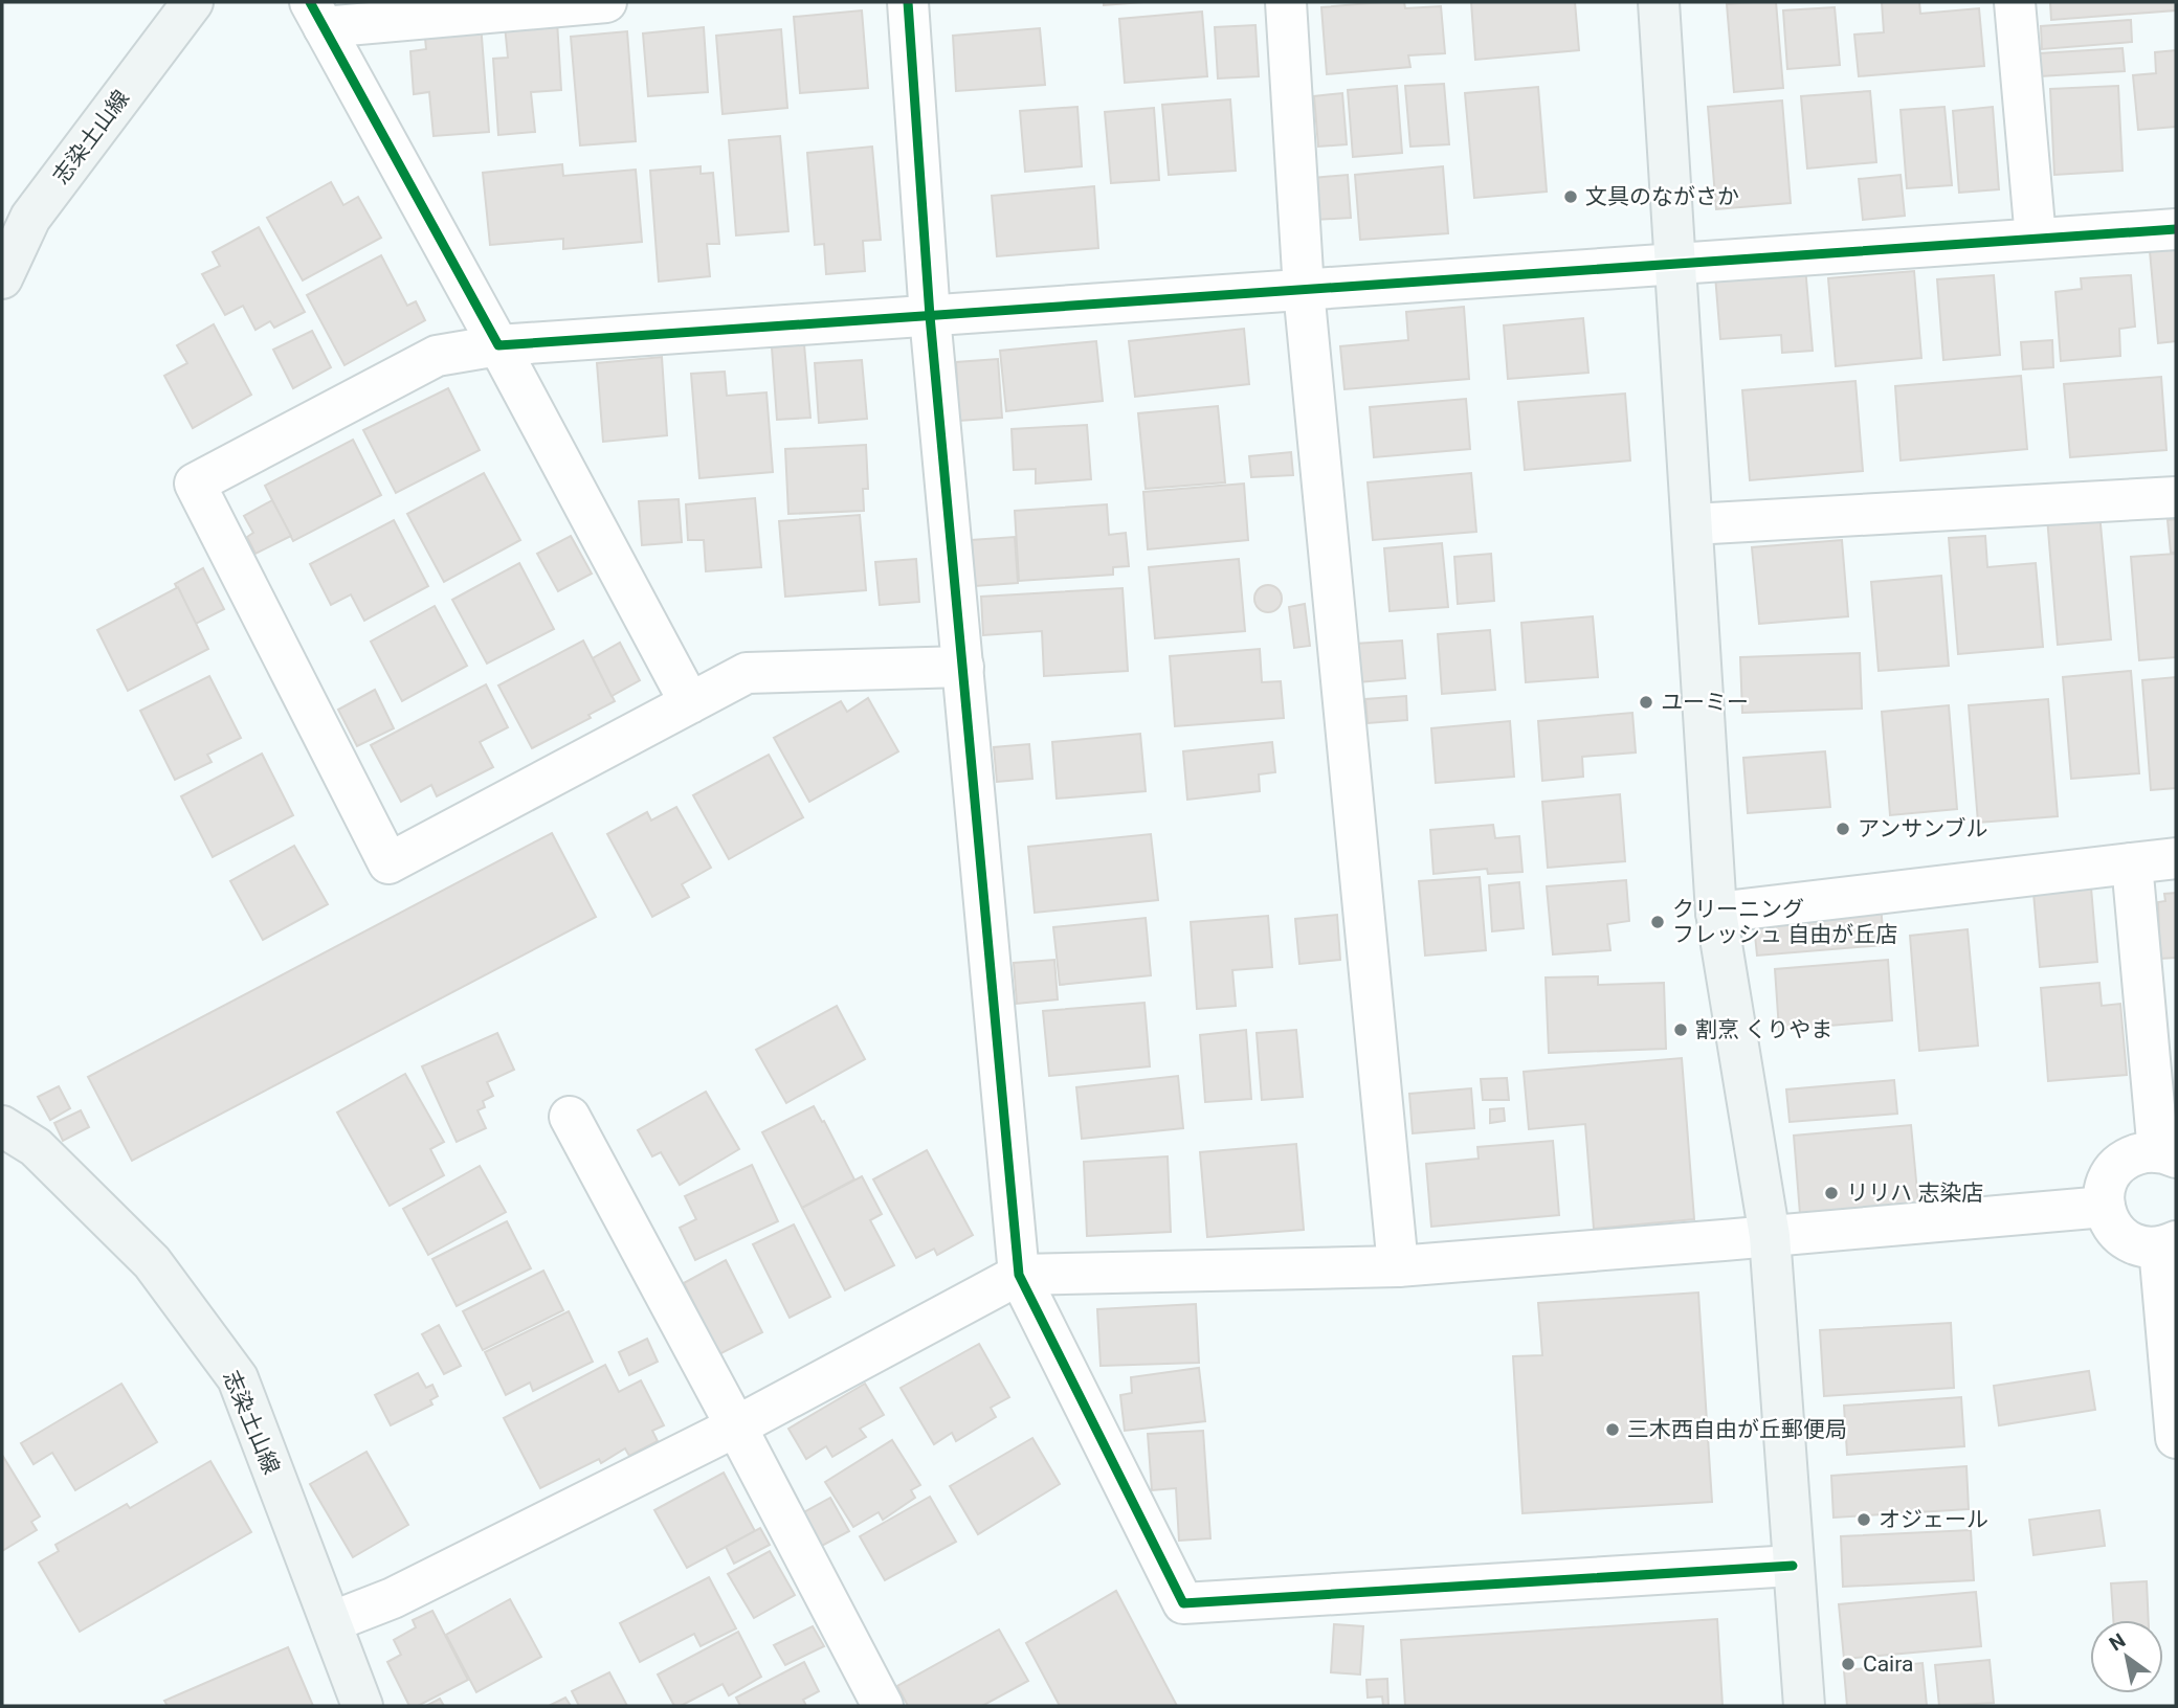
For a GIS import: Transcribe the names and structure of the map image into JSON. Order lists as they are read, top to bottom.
{
  "streets": {
    "street": ["志染土山線"]
  },
  "places": [
    "文具のながさか",
    "ユーミー",
    "アンサンブル",
    "クリーニング フレッシュ 自由が丘店",
    "割烹 くりやま",
    "リリハ 志染店",
    "三木西自由が丘郵便局",
    "オジェール",
    "Caira"
  ],
  "north": "top left"
}
